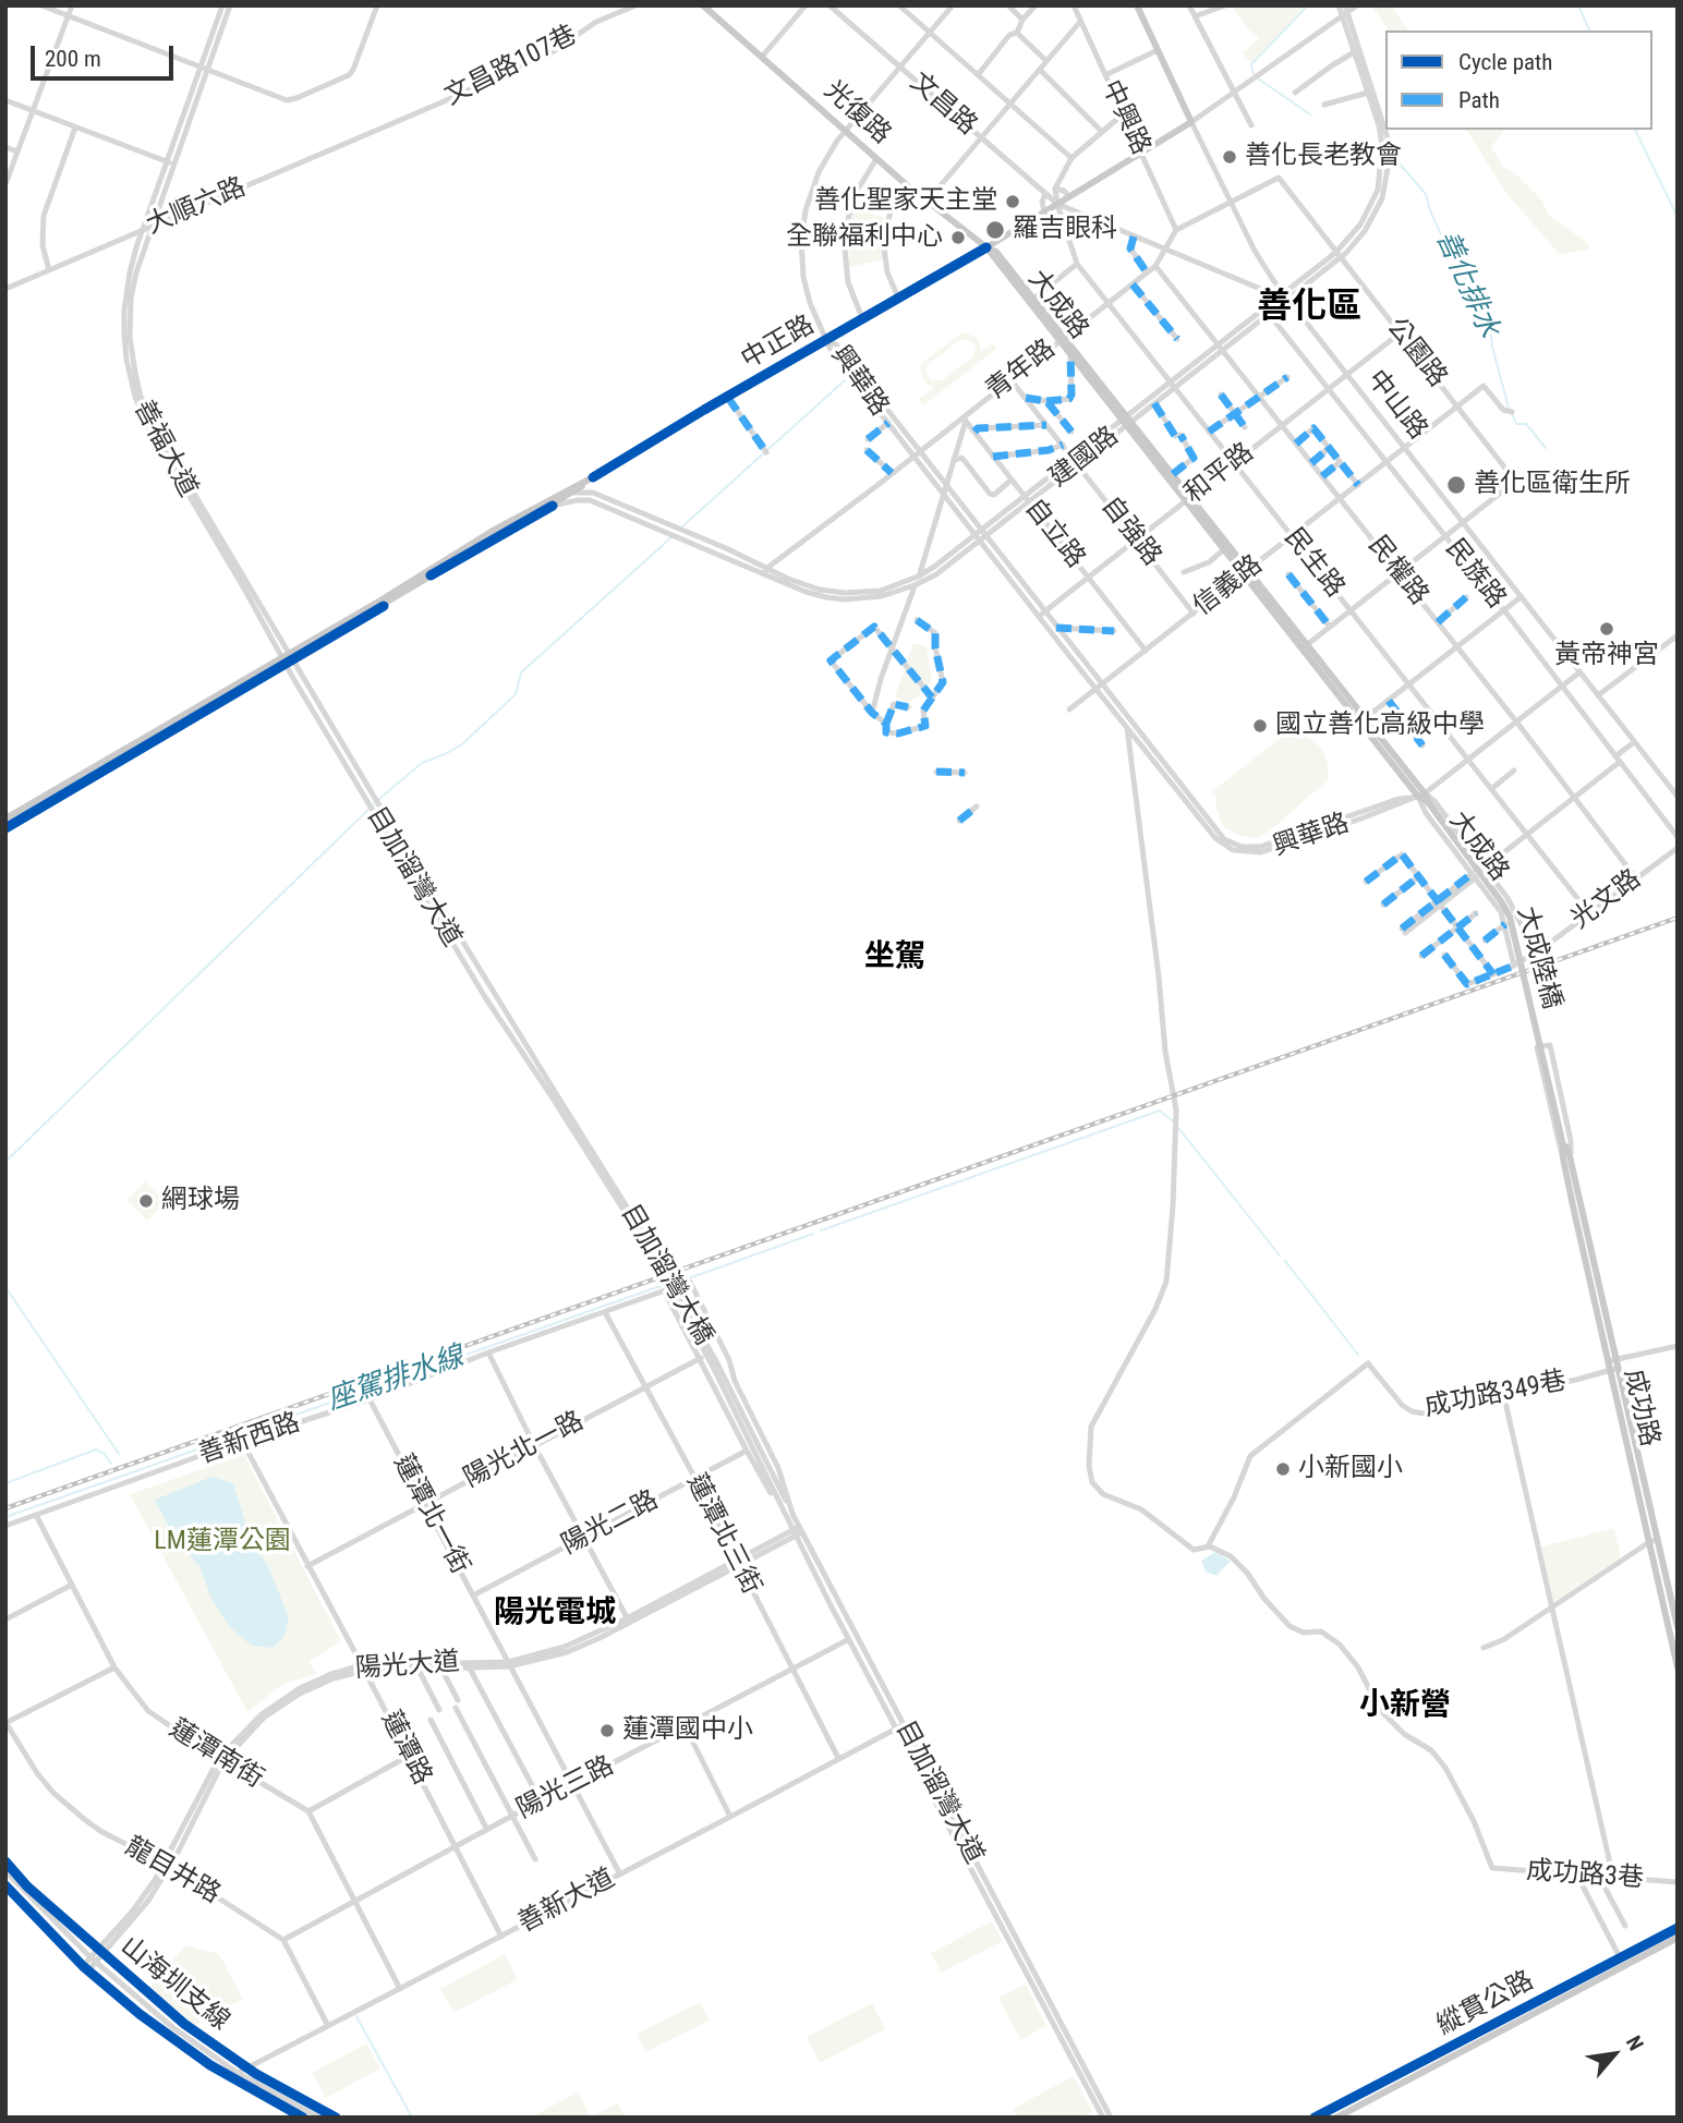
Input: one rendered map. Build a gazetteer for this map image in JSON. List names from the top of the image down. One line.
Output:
{"streets":{"main road":["光復路","大成路","中正路","中山路","大成陸橋","成功路","縱貫公路"],"street":["文昌路107巷","文昌路","中興路","大順六路","公園路","青年路","興華路","善福大道","建國路","和平路","自強路","自立路","民生路","民權路","民族路","信義路","目加溜灣大道","光文路","目加溜灣大橋","成功路349巷","善新西路","陽光北一路","蓮潭北一街","陽光二路","蓮潭北三街","陽光大道","蓮潭路","蓮潭南街","陽光三路","龍目井路","成功路3巷","善新大道"],"cycle path":["山海圳支線"]},"crossings":[["文昌路107巷","大順六路"],["文昌路","中正路"],["文昌路","青年路"],["文昌路","中山路"],["文昌路","建國路"],["文昌路","民生路"],["光復路","大成路"],["光復路","中正路"],["中興路","中正路"],["中興路","青年路"],["大順六路","善福大道"],["大成路","中正路"],["大成路","青年路"],["大成路","興華路"],["大成路","建國路"],["大成路","和平路"],["大成路","信義路"],["大成路","光文路"],["大成路","大成陸橋"],["中正路","興華路"],["中正路","中山路"],["中正路","善福大道"],["中正路","建國路"],["中正路","民生路"],["中正路","目加溜灣大道"],["公園路","中山路"],["公園路","建國路"],["公園路","和平路"],["公園路","信義路"],["青年路","興華路"],["青年路","建國路"],["青年路","自強路"],["青年路","自立路"],["青年路","民生路"],["青年路","民權路"],["興華路","建國路"],["興華路","和平路"],["興華路","信義路"],["中山路","建國路"],["中山路","和平路"],["中山路","信義路"],["善福大道","目加溜灣大道"],["建國路","自強路"],["建國路","自立路"],["建國路","民生路"],["建國路","民權路"],["建國路","民族路"],["和平路","自強路"],["和平路","自立路"],["和平路","民生路"],["和平路","民權路"],["和平路","民族路"],["自強路","信義路"],["自立路","信義路"],["民生路","信義路"],["民生路","光文路"],["民權路","信義路"],["民權路","光文路"],["民族路","信義路"],["目加溜灣大道","目加溜灣大橋"],["目加溜灣大道","陽光大道"],["目加溜灣大道","陽光三路"],["目加溜灣大道","善新大道"],["大成陸橋","成功路"],["成功路349巷","成功路"],["成功路349巷","成功路3巷"],["善新西路","蓮潭北一街"],["善新西路","蓮潭北三街"],["善新西路","蓮潭路"],["善新西路","蓮潭南街"],["陽光北一路","蓮潭北一街"],["陽光北一路","蓮潭北三街"],["陽光北一路","蓮潭路"],["蓮潭北一街","陽光二路"],["蓮潭北一街","陽光大道"],["蓮潭北一街","陽光三路"],["蓮潭北一街","善新大道"],["陽光二路","蓮潭北三街"],["蓮潭北三街","陽光大道"],["蓮潭北三街","陽光三路"],["蓮潭北三街","善新大道"],["陽光大道","蓮潭路"],["陽光大道","蓮潭南街"],["陽光大道","龍目井路"],["蓮潭路","陽光三路"],["蓮潭路","善新大道"],["陽光三路","龍目井路"],["龍目井路","善新大道"]],"districts":["善化區","坐駕","陽光電城","小新營"],"water":["善化排水","座駕排水線"],"parks":["LM蓮潭公園"],"places":["善化長老教會","善化聖家天主堂","羅吉眼科","全聯福利中心","善化區衛生所","黃帝神宮","國立善化高級中學","網球場","小新國小","蓮潭國中小"],"legend":["Cycle path","Path"],"scale_bar":"200 m","north":"top right"}
